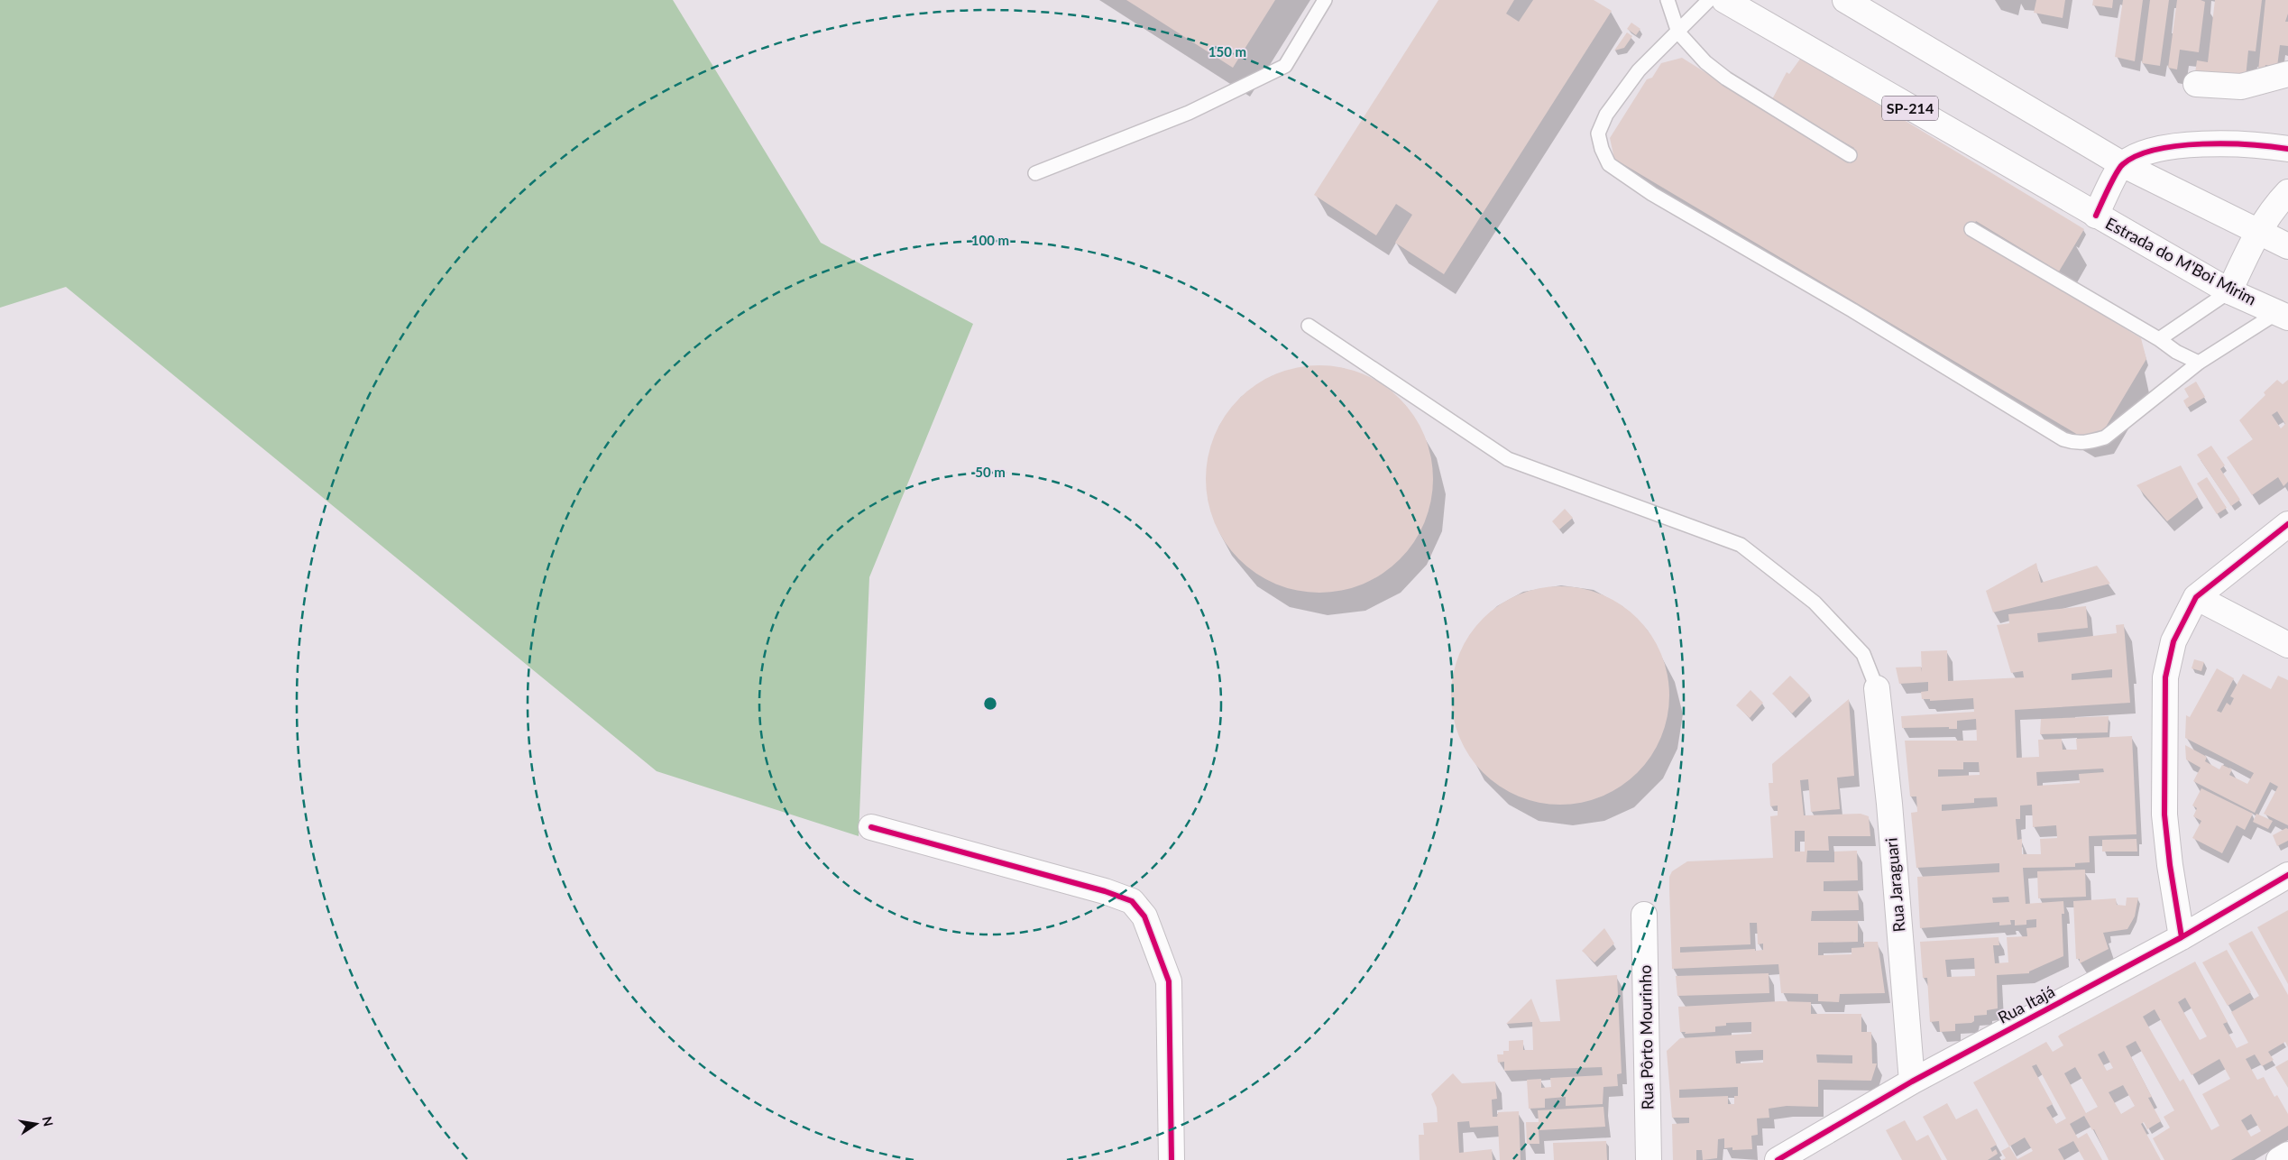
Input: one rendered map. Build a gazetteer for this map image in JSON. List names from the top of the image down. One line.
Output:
{"streets":{"street":["SP-214","Estrada do M'Boi Mirim","Rua Jaraguari","Rua Itajá","Rua Pôrto Mourinho"]},"crossings":[["Rua Jaraguari","Rua Itajá"]],"north":"right","rings":["150 m","100 m","50 m"]}
